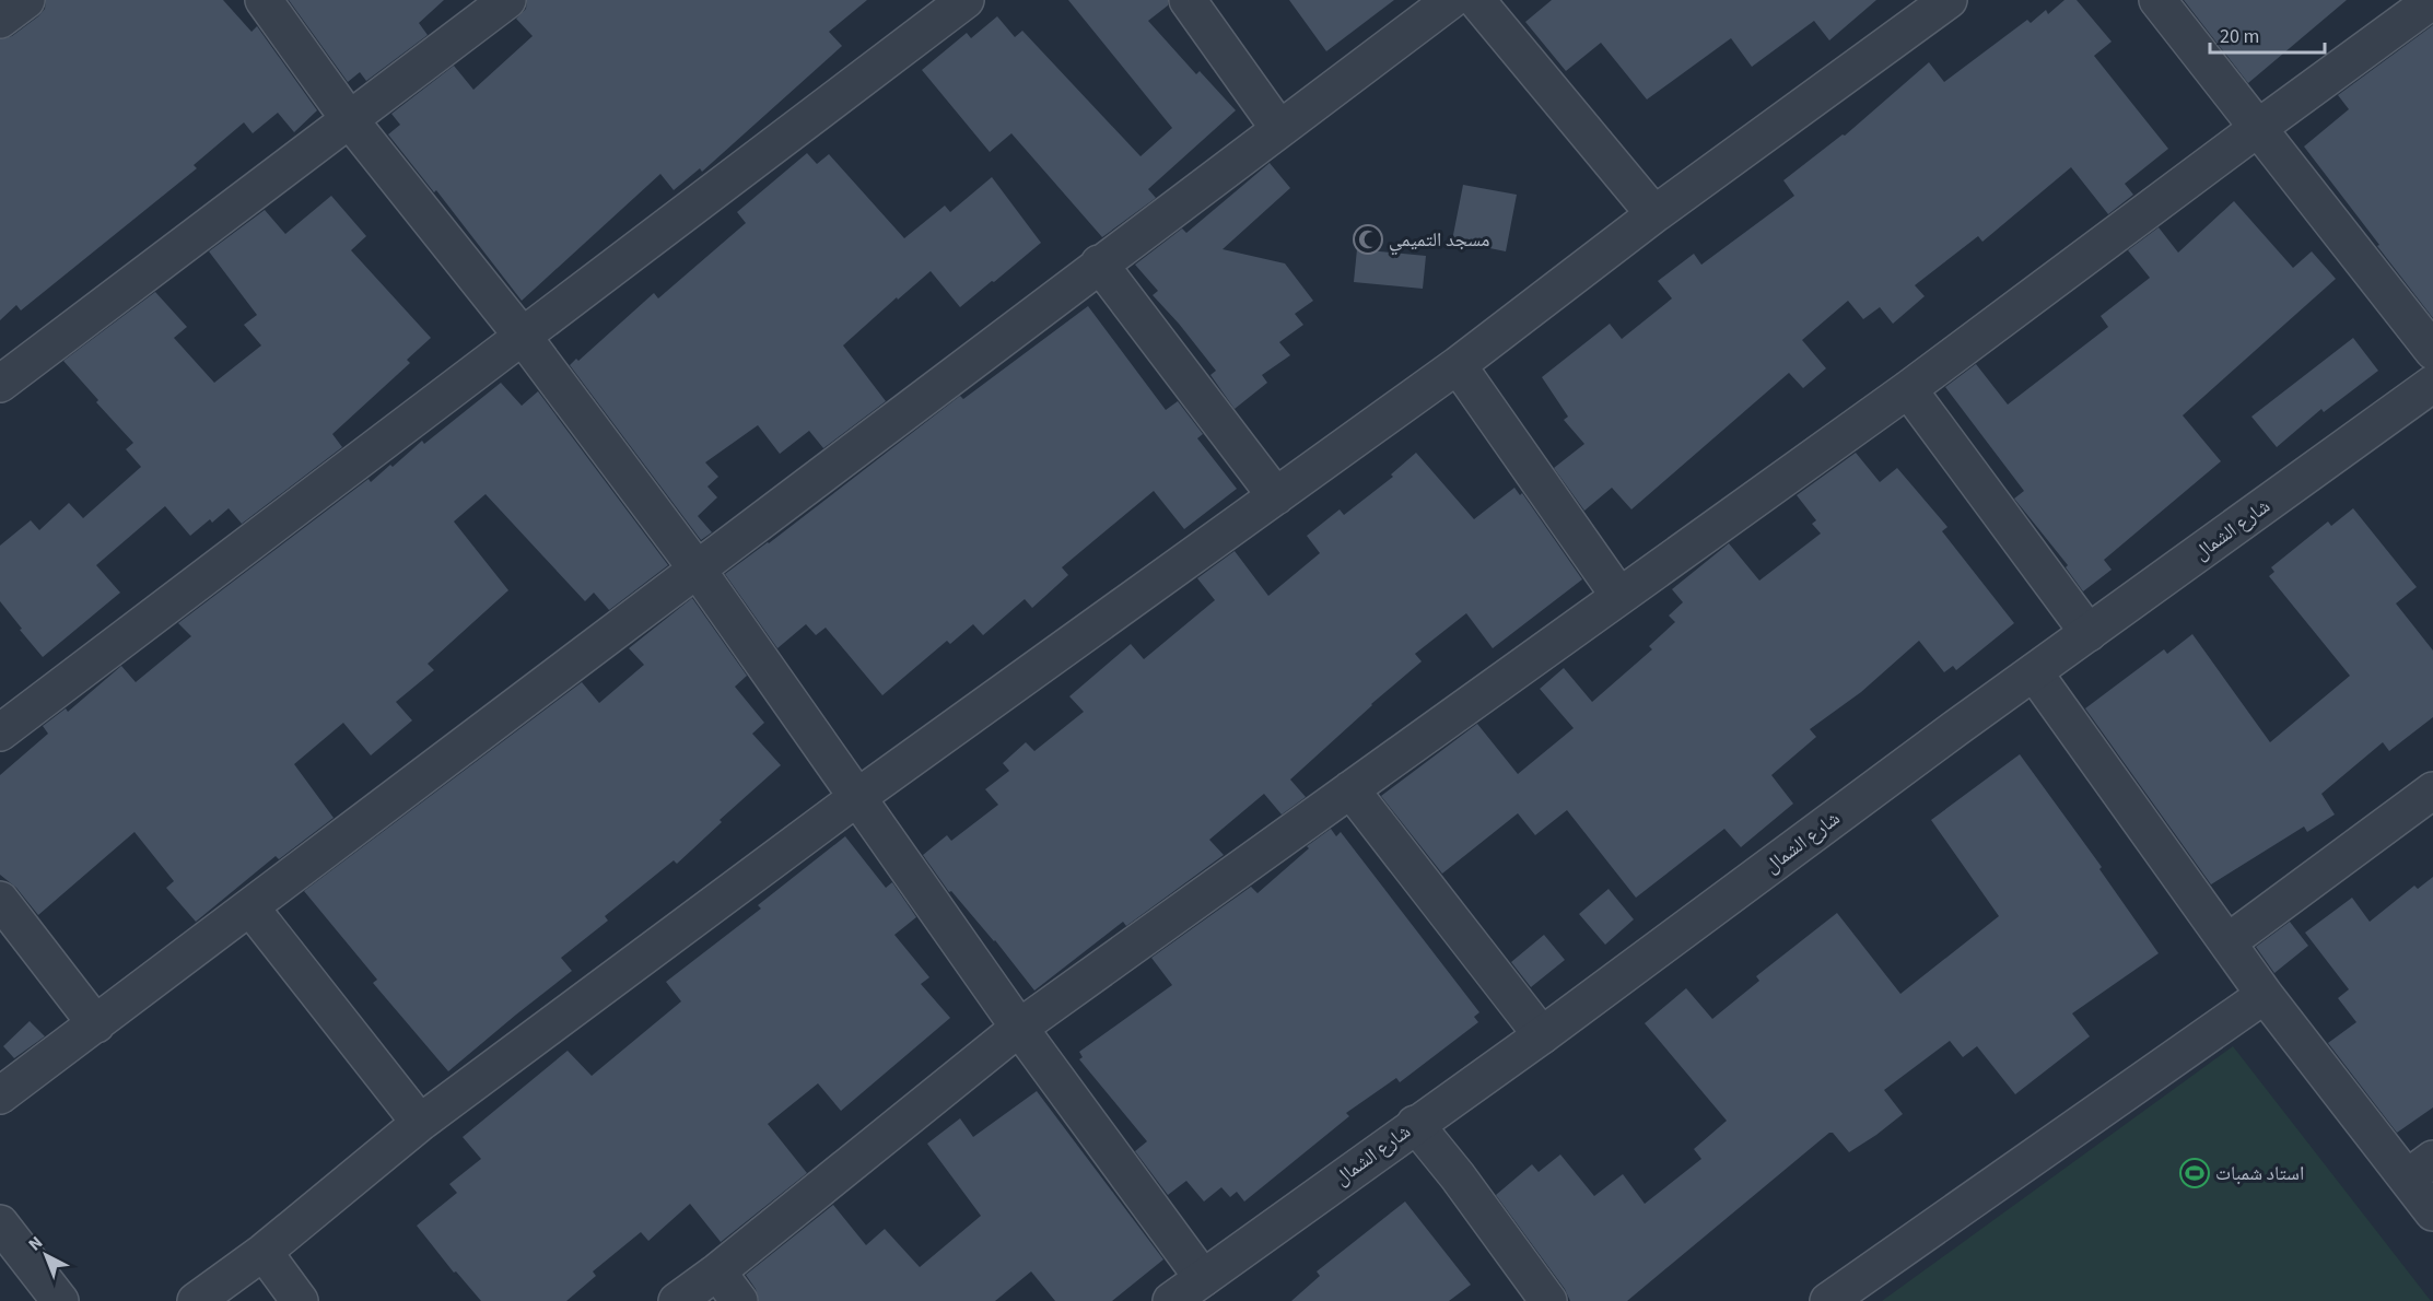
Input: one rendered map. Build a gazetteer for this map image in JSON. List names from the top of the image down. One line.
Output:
{"streets":{"street":["شارع الشمال"]},"places":{"mosque":["مسجد التميمي"],"sports":["استاد شمبات"]},"scale_bar":"20 m","north":"top left"}
